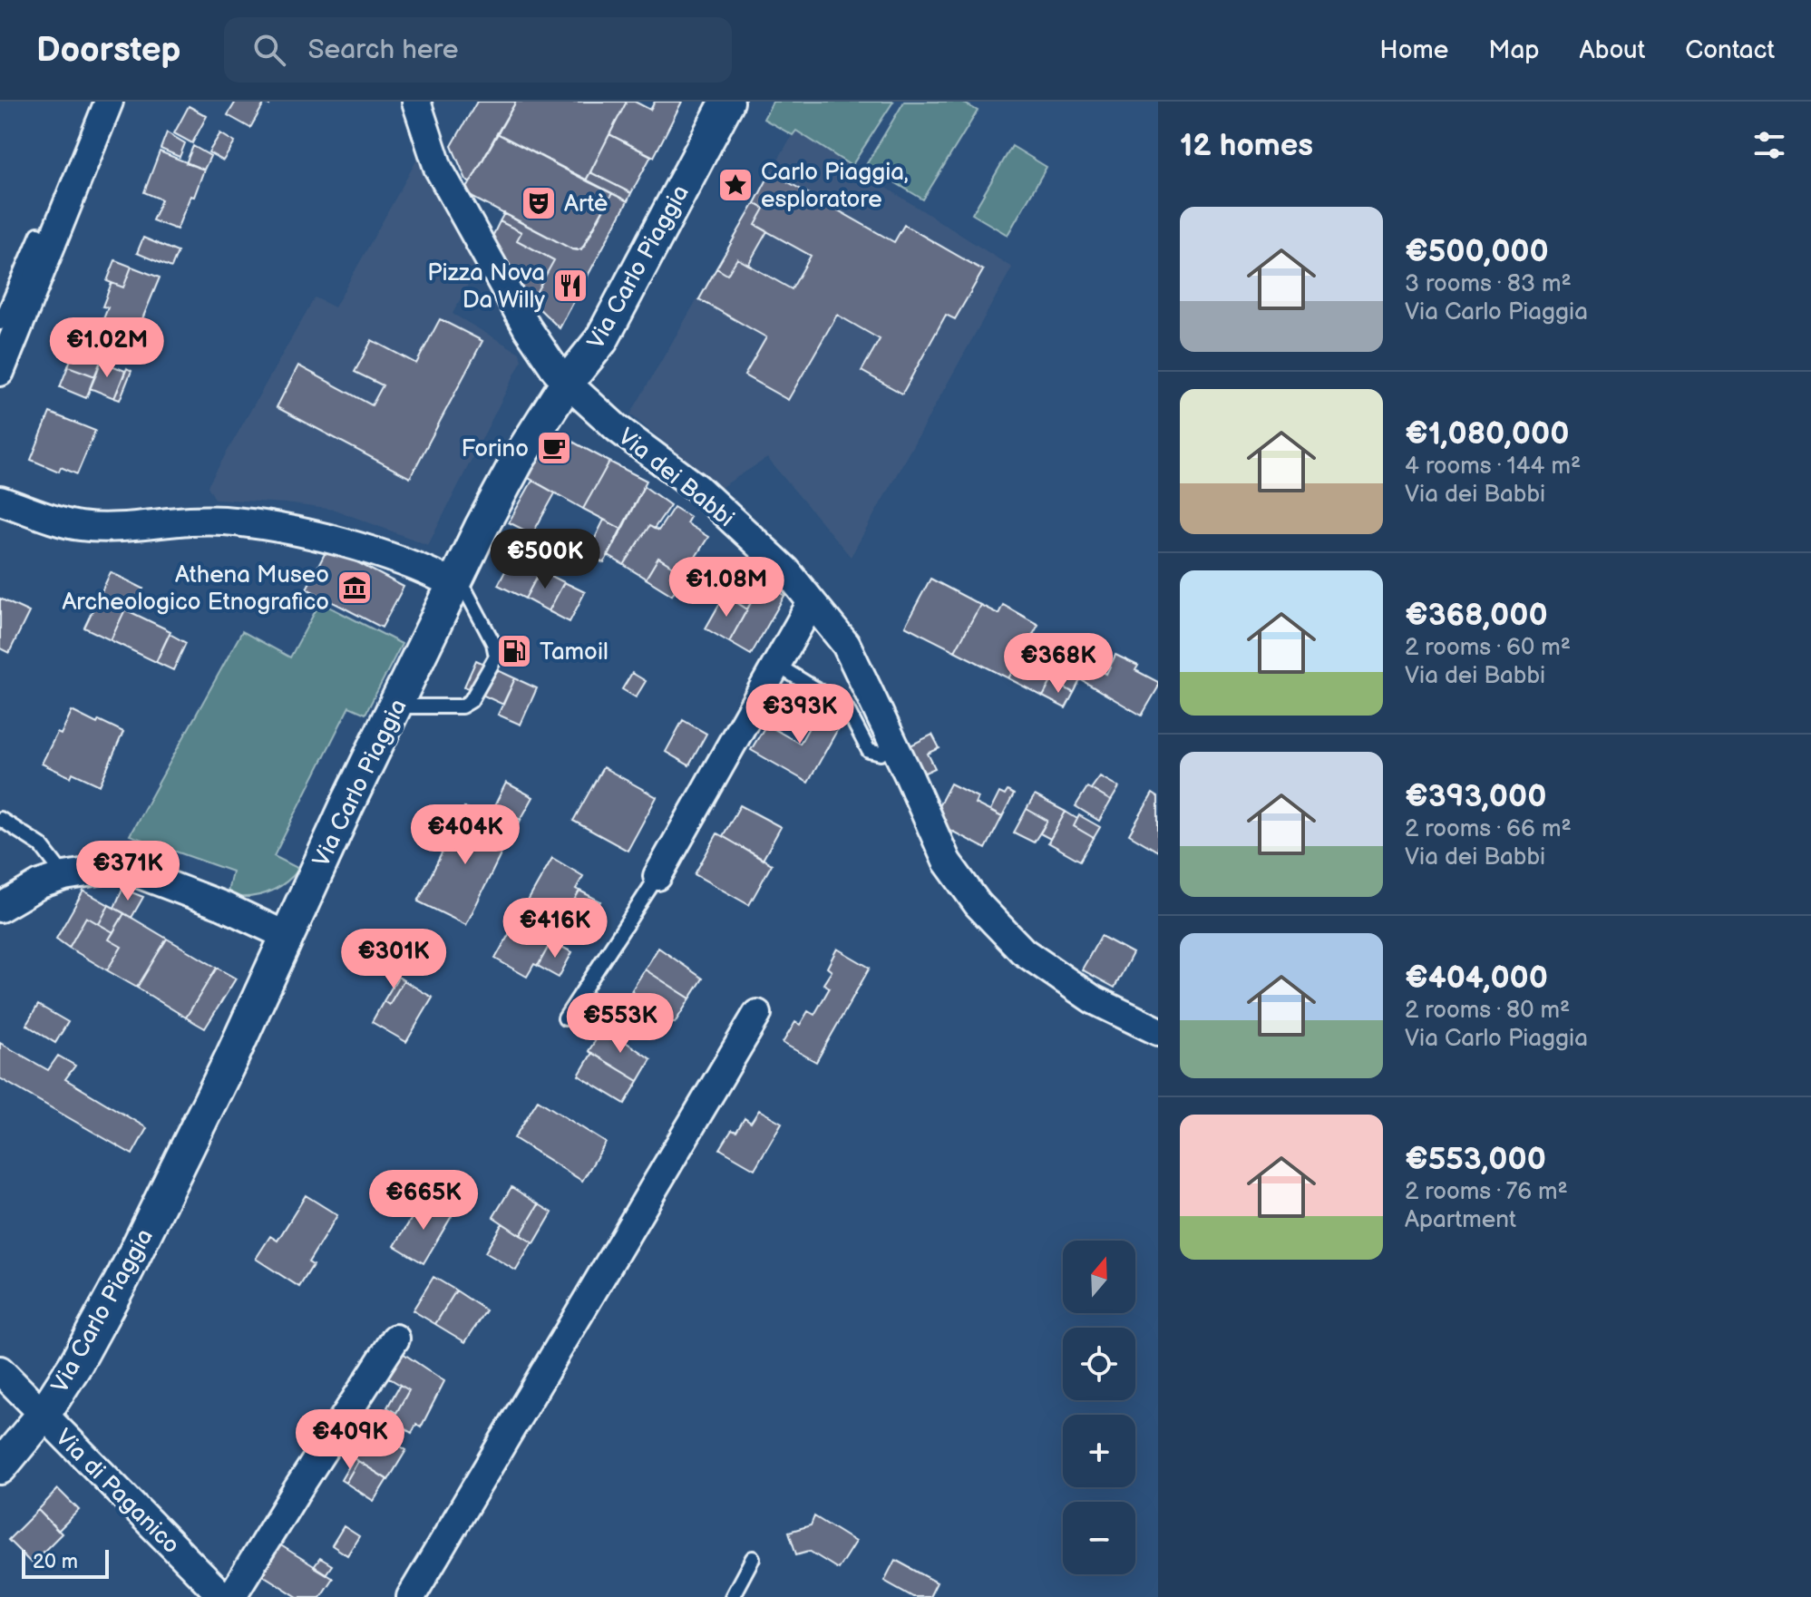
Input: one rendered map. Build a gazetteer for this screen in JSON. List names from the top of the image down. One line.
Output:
{"streets":{"street":["Via Carlo Piaggia","Via dei Babbi","Via di Paganico"]},"crossings":[["Via Carlo Piaggia","Via dei Babbi"],["Via Carlo Piaggia","Via di Paganico"]],"places":{"place":["Carlo Piaggia, esploratore"],"theatre":["Artè"],"restaurant":["Pizza Nova Da Willy"],"cafe":["Forino"],"museum":["Athena Museo Archeologico Etnografico"],"fuel station":["Tamoil"]},"scale_bar":"20 m","north":"top","page":{"header":"Doorstep","search":"Search here","nav":["Home","Map","About","Contact"],"heading":"12 homes","list":[{"name":"€500,000","note":"3 rooms · 83 m² · Via Carlo Piaggia"},{"name":"€1,080,000","note":"4 rooms · 144 m² · Via dei Babbi"},{"name":"€368,000","note":"2 rooms · 60 m² · Via dei Babbi"},{"name":"€393,000","note":"2 rooms · 66 m² · Via dei Babbi"},{"name":"€404,000","note":"2 rooms · 80 m² · Via Carlo Piaggia"},{"name":"€553,000","note":"2 rooms · 76 m² · Apartment"}],"price":["€1.02M","€500K","€1.08M","€368K","€393K","€404K","€371K","€416K","€301K","€553K","€665K","€409K"],"map_buttons":["+","−"],"scale":"20 m"}}
